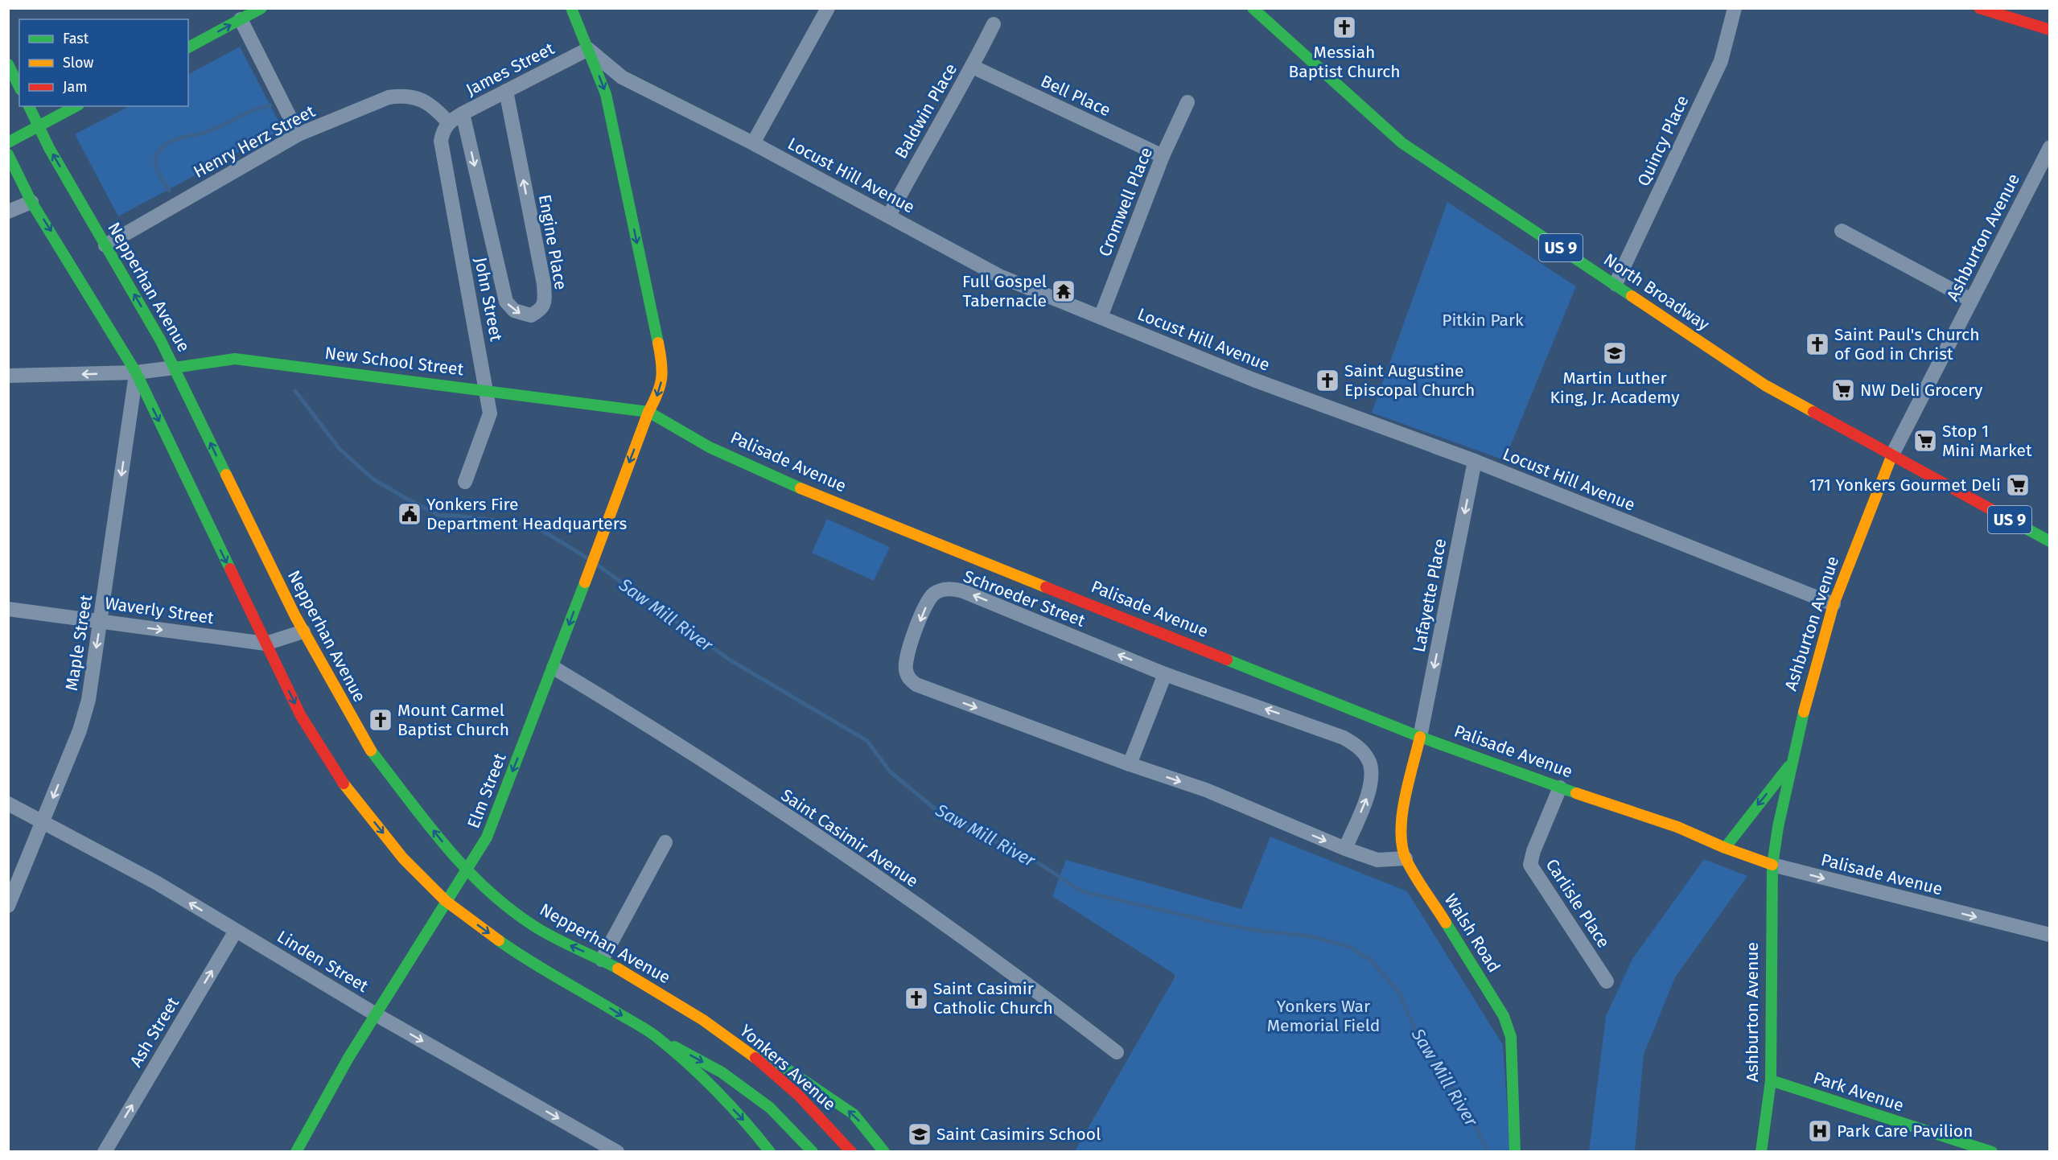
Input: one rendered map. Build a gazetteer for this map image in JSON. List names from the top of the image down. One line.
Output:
{"streets":{"main road":["Ashburton Avenue","US 9","Nepperhan Avenue","North Broadway","New School Street","Palisade Avenue","Elm Street","Walsh Road","Yonkers Avenue","Park Avenue"],"street":["James Street","Bell Place","Baldwin Place","Quincy Place","Henry Herz Street","Locust Hill Avenue","Cromwell Place","Engine Place","John Street","Lafayette Place","Schroeder Street","Waverly Street","Maple Street","Saint Casimir Avenue","Carlisle Place","Linden Street","Ash Street"]},"crossings":[["James Street","Henry Herz Street"],["James Street","Locust Hill Avenue"],["James Street","Engine Place"],["James Street","John Street"],["Bell Place","Baldwin Place"],["Bell Place","Cromwell Place"],["Baldwin Place","Locust Hill Avenue"],["Quincy Place","North Broadway"],["Henry Herz Street","Nepperhan Avenue"],["Henry Herz Street","John Street"],["Locust Hill Avenue","Cromwell Place"],["Locust Hill Avenue","Ashburton Avenue"],["Locust Hill Avenue","Lafayette Place"],["Ashburton Avenue","North Broadway"],["Ashburton Avenue","Palisade Avenue"],["Ashburton Avenue","Park Avenue"],["Nepperhan Avenue","New School Street"],["Nepperhan Avenue","Waverly Street"],["Nepperhan Avenue","Elm Street"],["Nepperhan Avenue","Yonkers Avenue"],["John Street","New School Street"],["New School Street","Palisade Avenue"],["New School Street","Maple Street"],["New School Street","Elm Street"],["Palisade Avenue","Lafayette Place"],["Palisade Avenue","Elm Street"],["Palisade Avenue","Carlisle Place"],["Palisade Avenue","Walsh Road"],["Lafayette Place","Walsh Road"],["Schroeder Street","Walsh Road"],["Waverly Street","Maple Street"],["Maple Street","Linden Street"],["Elm Street","Saint Casimir Avenue"],["Elm Street","Linden Street"],["Linden Street","Ash Street"]],"one_way":["Lafayette Place","Waverly Street","Maple Street","Elm Street","Ash Street"],"water":["Saw Mill River"],"parks":["Pitkin Park","Yonkers War Memorial Field"],"places":{"church":["Messiah Baptist Church","Saint Paul's Church of God in Christ","Saint Augustine Episcopal Church","Mount Carmel Baptist Church","Saint Casimir Catholic Church"],"temple":["Full Gospel Tabernacle"],"school or university":["Martin Luther King, Jr. Academy","Saint Casimirs School"],"supermarket":["NW Deli Grocery","Stop 1 Mini Market","171 Yonkers Gourmet Deli"],"public building":["Yonkers Fire Department Headquarters"],"hospital":["Park Care Pavilion"]},"legend":["Fast","Slow","Jam"]}
